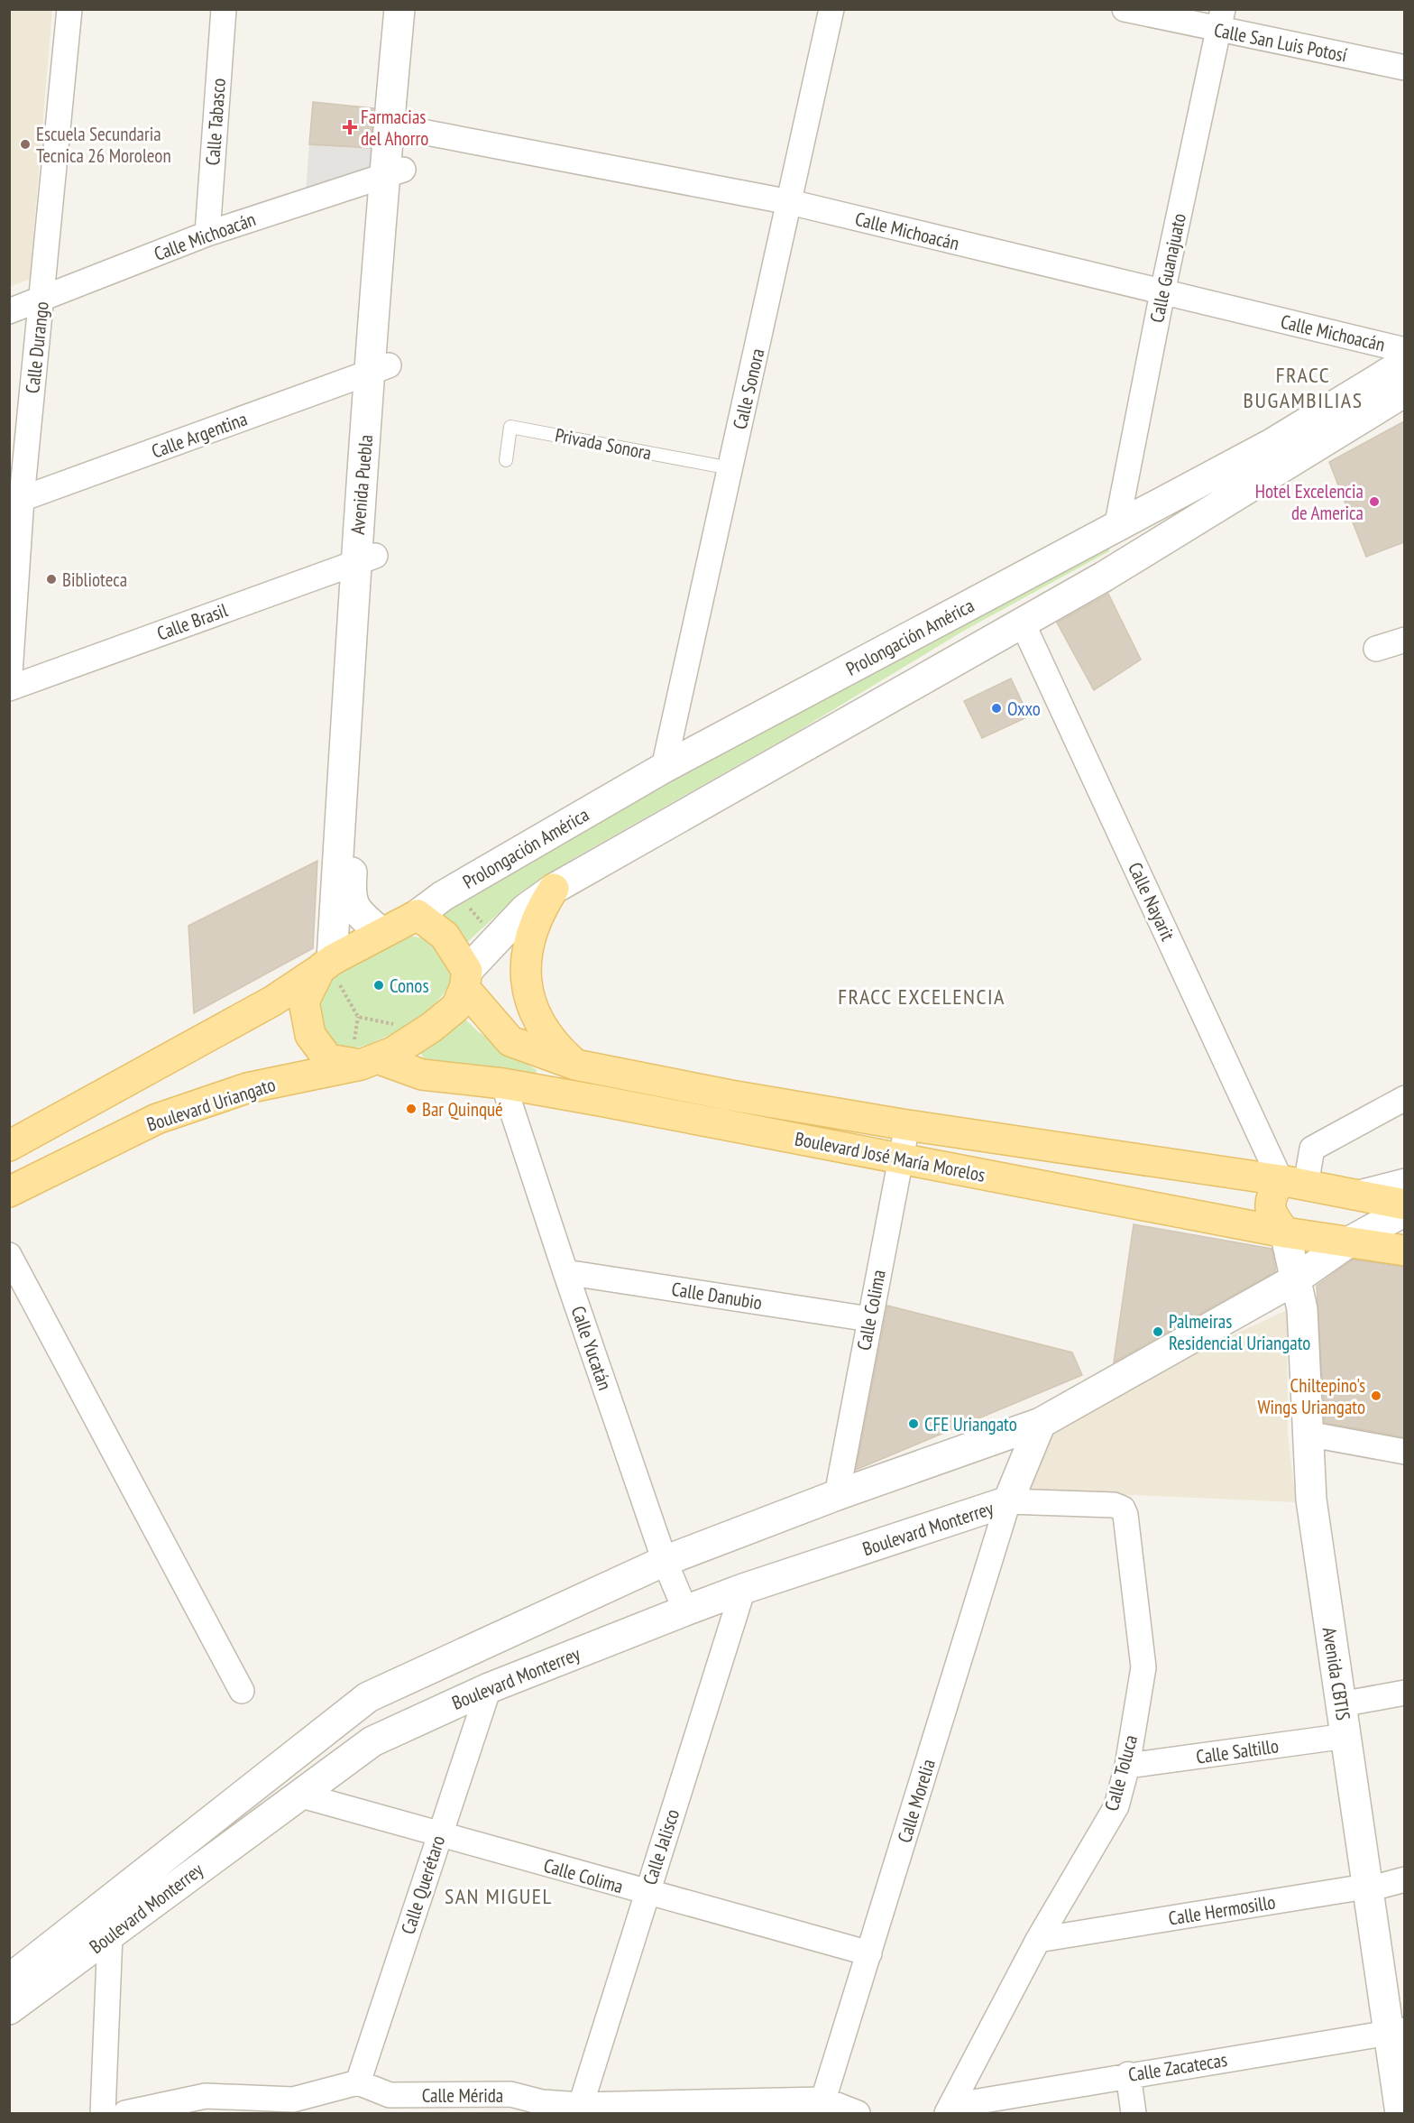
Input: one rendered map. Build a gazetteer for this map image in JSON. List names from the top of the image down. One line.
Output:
{"streets":{"main road":["Boulevard Uriangato","Boulevard José María Morelos"],"street":["Calle San Luis Potosí","Calle Tabasco","Calle Michoacán","Calle Guanajuato","Calle Durango","Calle Sonora","Calle Argentina","Avenida Puebla","Calle Brasil","Prolongación América","Calle Nayarit","Calle Danubio","Calle Colima","Calle Yucatán","Boulevard Monterrey","Avenida CBTIS","Calle Saltillo","Calle Toluca","Calle Morelia","Calle Jalisco","Calle Querétaro","Calle Hermosillo","Calle Zacatecas","Calle Mérida"],"lane":["Privada Sonora"]},"crossings":[["Calle San Luis Potosí","Calle Guanajuato"],["Calle Tabasco","Calle Michoacán"],["Calle Michoacán","Calle Guanajuato"],["Calle Michoacán","Calle Durango"],["Calle Michoacán","Calle Sonora"],["Calle Michoacán","Avenida Puebla"],["Calle Guanajuato","Prolongación América"],["Calle Durango","Calle Argentina"],["Calle Durango","Calle Brasil"],["Calle Sonora","Privada Sonora"],["Calle Sonora","Prolongación América"],["Calle Argentina","Avenida Puebla"],["Avenida Puebla","Calle Brasil"],["Avenida Puebla","Prolongación América"],["Avenida Puebla","Boulevard Uriangato"],["Avenida Puebla","Boulevard José María Morelos"],["Prolongación América","Boulevard Uriangato"],["Prolongación América","Boulevard José María Morelos"],["Calle Nayarit","Boulevard José María Morelos"],["Boulevard Uriangato","Boulevard José María Morelos"],["Boulevard José María Morelos","Calle Colima"],["Boulevard José María Morelos","Calle Yucatán"],["Boulevard José María Morelos","Boulevard Monterrey"],["Boulevard José María Morelos","Avenida CBTIS"],["Calle Danubio","Calle Colima"],["Calle Danubio","Calle Yucatán"],["Calle Colima","Boulevard Monterrey"],["Calle Colima","Calle Morelia"],["Calle Colima","Calle Jalisco"],["Calle Colima","Calle Querétaro"],["Calle Yucatán","Boulevard Monterrey"],["Boulevard Monterrey","Avenida CBTIS"],["Boulevard Monterrey","Calle Toluca"],["Boulevard Monterrey","Calle Morelia"],["Boulevard Monterrey","Calle Jalisco"],["Boulevard Monterrey","Calle Querétaro"],["Avenida CBTIS","Calle Saltillo"],["Avenida CBTIS","Calle Hermosillo"],["Avenida CBTIS","Calle Zacatecas"],["Calle Saltillo","Calle Toluca"],["Calle Toluca","Calle Morelia"],["Calle Toluca","Calle Hermosillo"],["Calle Toluca","Calle Zacatecas"],["Calle Morelia","Calle Mérida"],["Calle Jalisco","Calle Mérida"],["Calle Querétaro","Calle Mérida"]],"districts":["FRACC BUGAMBILIAS","FRACC EXCELENCIA","SAN MIGUEL"],"places":{"health":["Farmacias del Ahorro"],"other":["Escuela Secundaria Tecnica 26 Moroleon","Hotel Excelencia de America","Biblioteca","Oxxo","Conos","Bar Quinqué","Palmeiras Residencial Uriangato","Chiltepino's Wings Uriangato","CFE Uriangato"]}}
